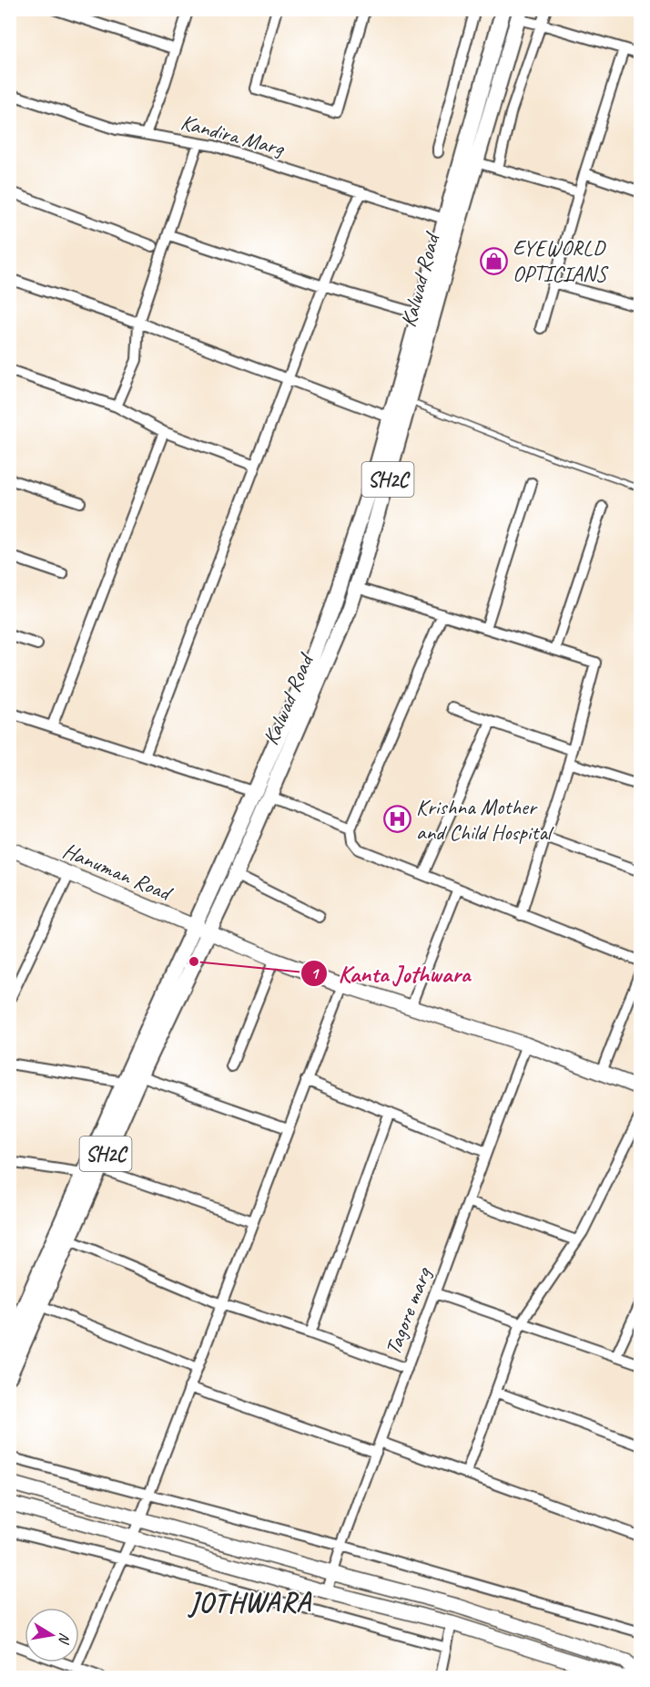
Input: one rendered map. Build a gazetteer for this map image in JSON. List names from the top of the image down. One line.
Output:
{"streets":{"main road":["Kalwad Road","SH2C"],"street":["Kandira Marg","Hanuman Road","Tagore marg"]},"crossings":[["Kandira Marg","Kalwad Road"],["Kalwad Road","Hanuman Road"],["Hanuman Road","Tagore marg"]],"districts":["JOTHWARA"],"places":{"shop":["EYEWORLD OPTICIANS"],"hospital":["Krishna Mother and Child Hospital"],"other":["Kanta Jothwara"]},"north":"right"}
